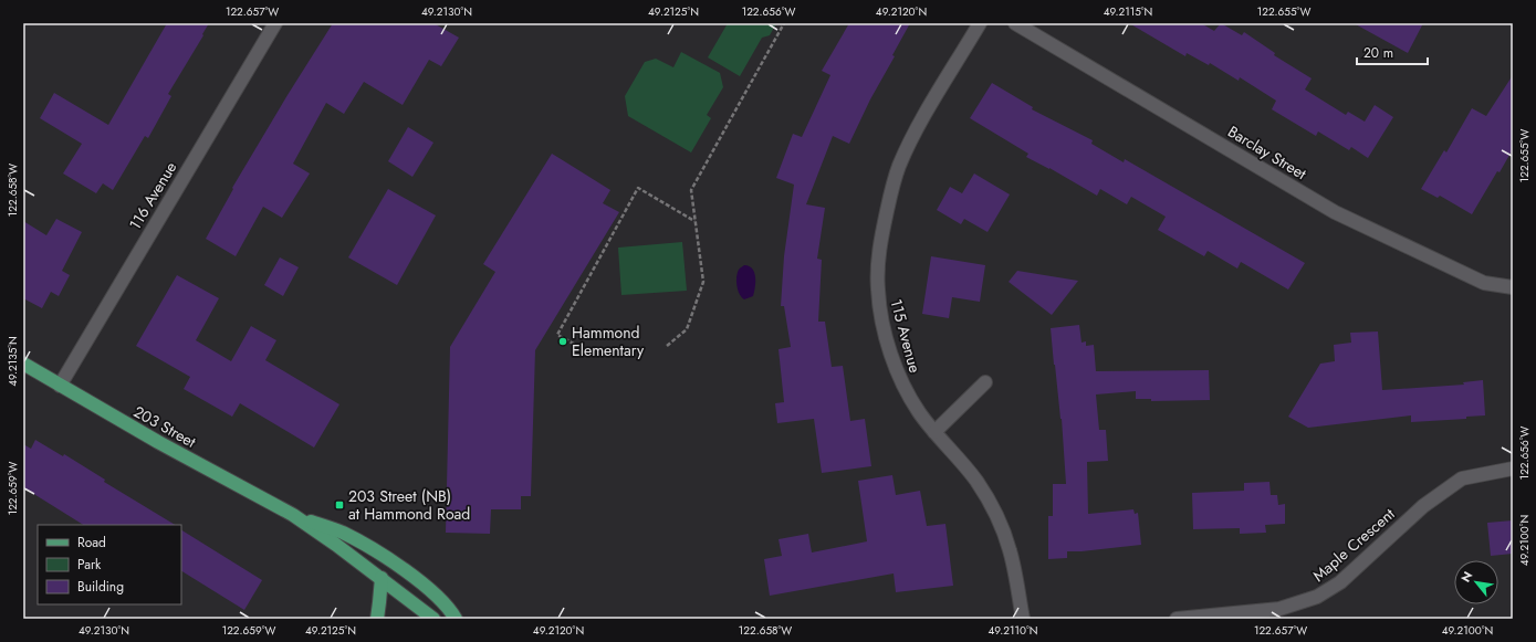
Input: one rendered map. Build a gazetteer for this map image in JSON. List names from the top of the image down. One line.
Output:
{"streets":{"main road":["203 Street"],"street":["Barclay Street","116 Avenue","115 Avenue","Maple Crescent"]},"crossings":[["116 Avenue","203 Street"]],"places":{"other":["Hammond Elementary"],"transit":["203 Street (NB) at Hammond Road"]},"legend":["Road","Park","Building"],"scale_bar":"20 m","north":"top left","coordinates":["122.657°W","49.2130°N","49.2125°N","122.656°W","49.2120°N","49.2115°N","122.655°W","122.658°W","49.2135°N","122.659°W","49.2100°N","49.2110°N"]}
